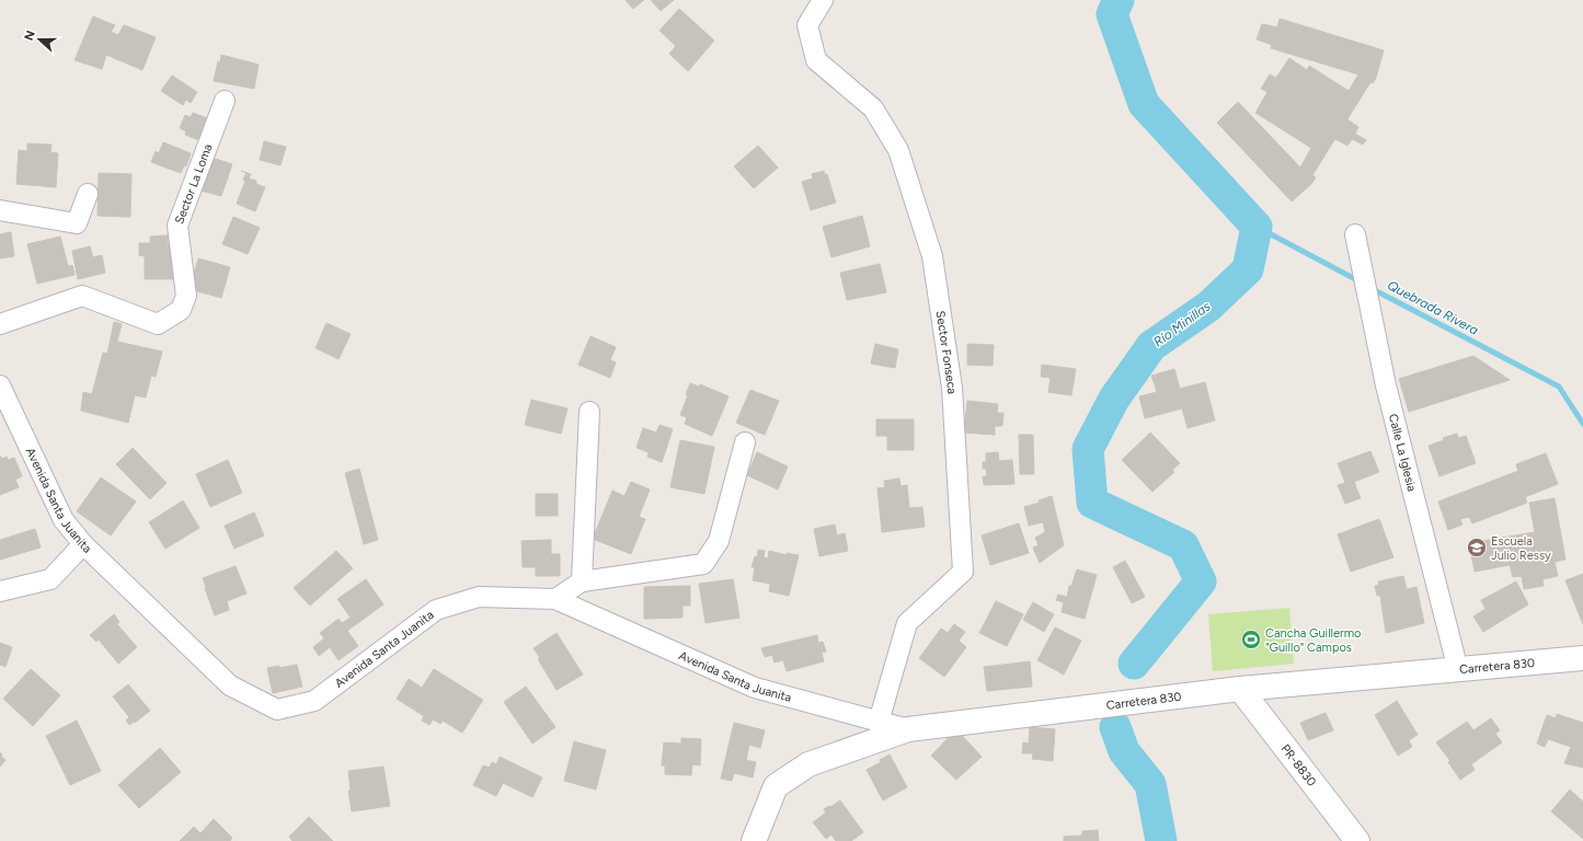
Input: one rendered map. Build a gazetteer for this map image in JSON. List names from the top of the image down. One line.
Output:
{"streets":{"street":["Sector La Loma","Sector Fonseca","Calle La Iglesia","Avenida Santa Juanita","Carretera 830","PR-8830"]},"crossings":[["Sector Fonseca","Avenida Santa Juanita"],["Calle La Iglesia","Carretera 830"],["Avenida Santa Juanita","Carretera 830"],["Carretera 830","PR-8830"]],"water":["Quebrada Rivera","Río Minillas"],"places":{"school or university":["Escuela Julio Ressy"],"sports":["Cancha Guillermo \"Guillo\" Campos"]},"north":"left"}
